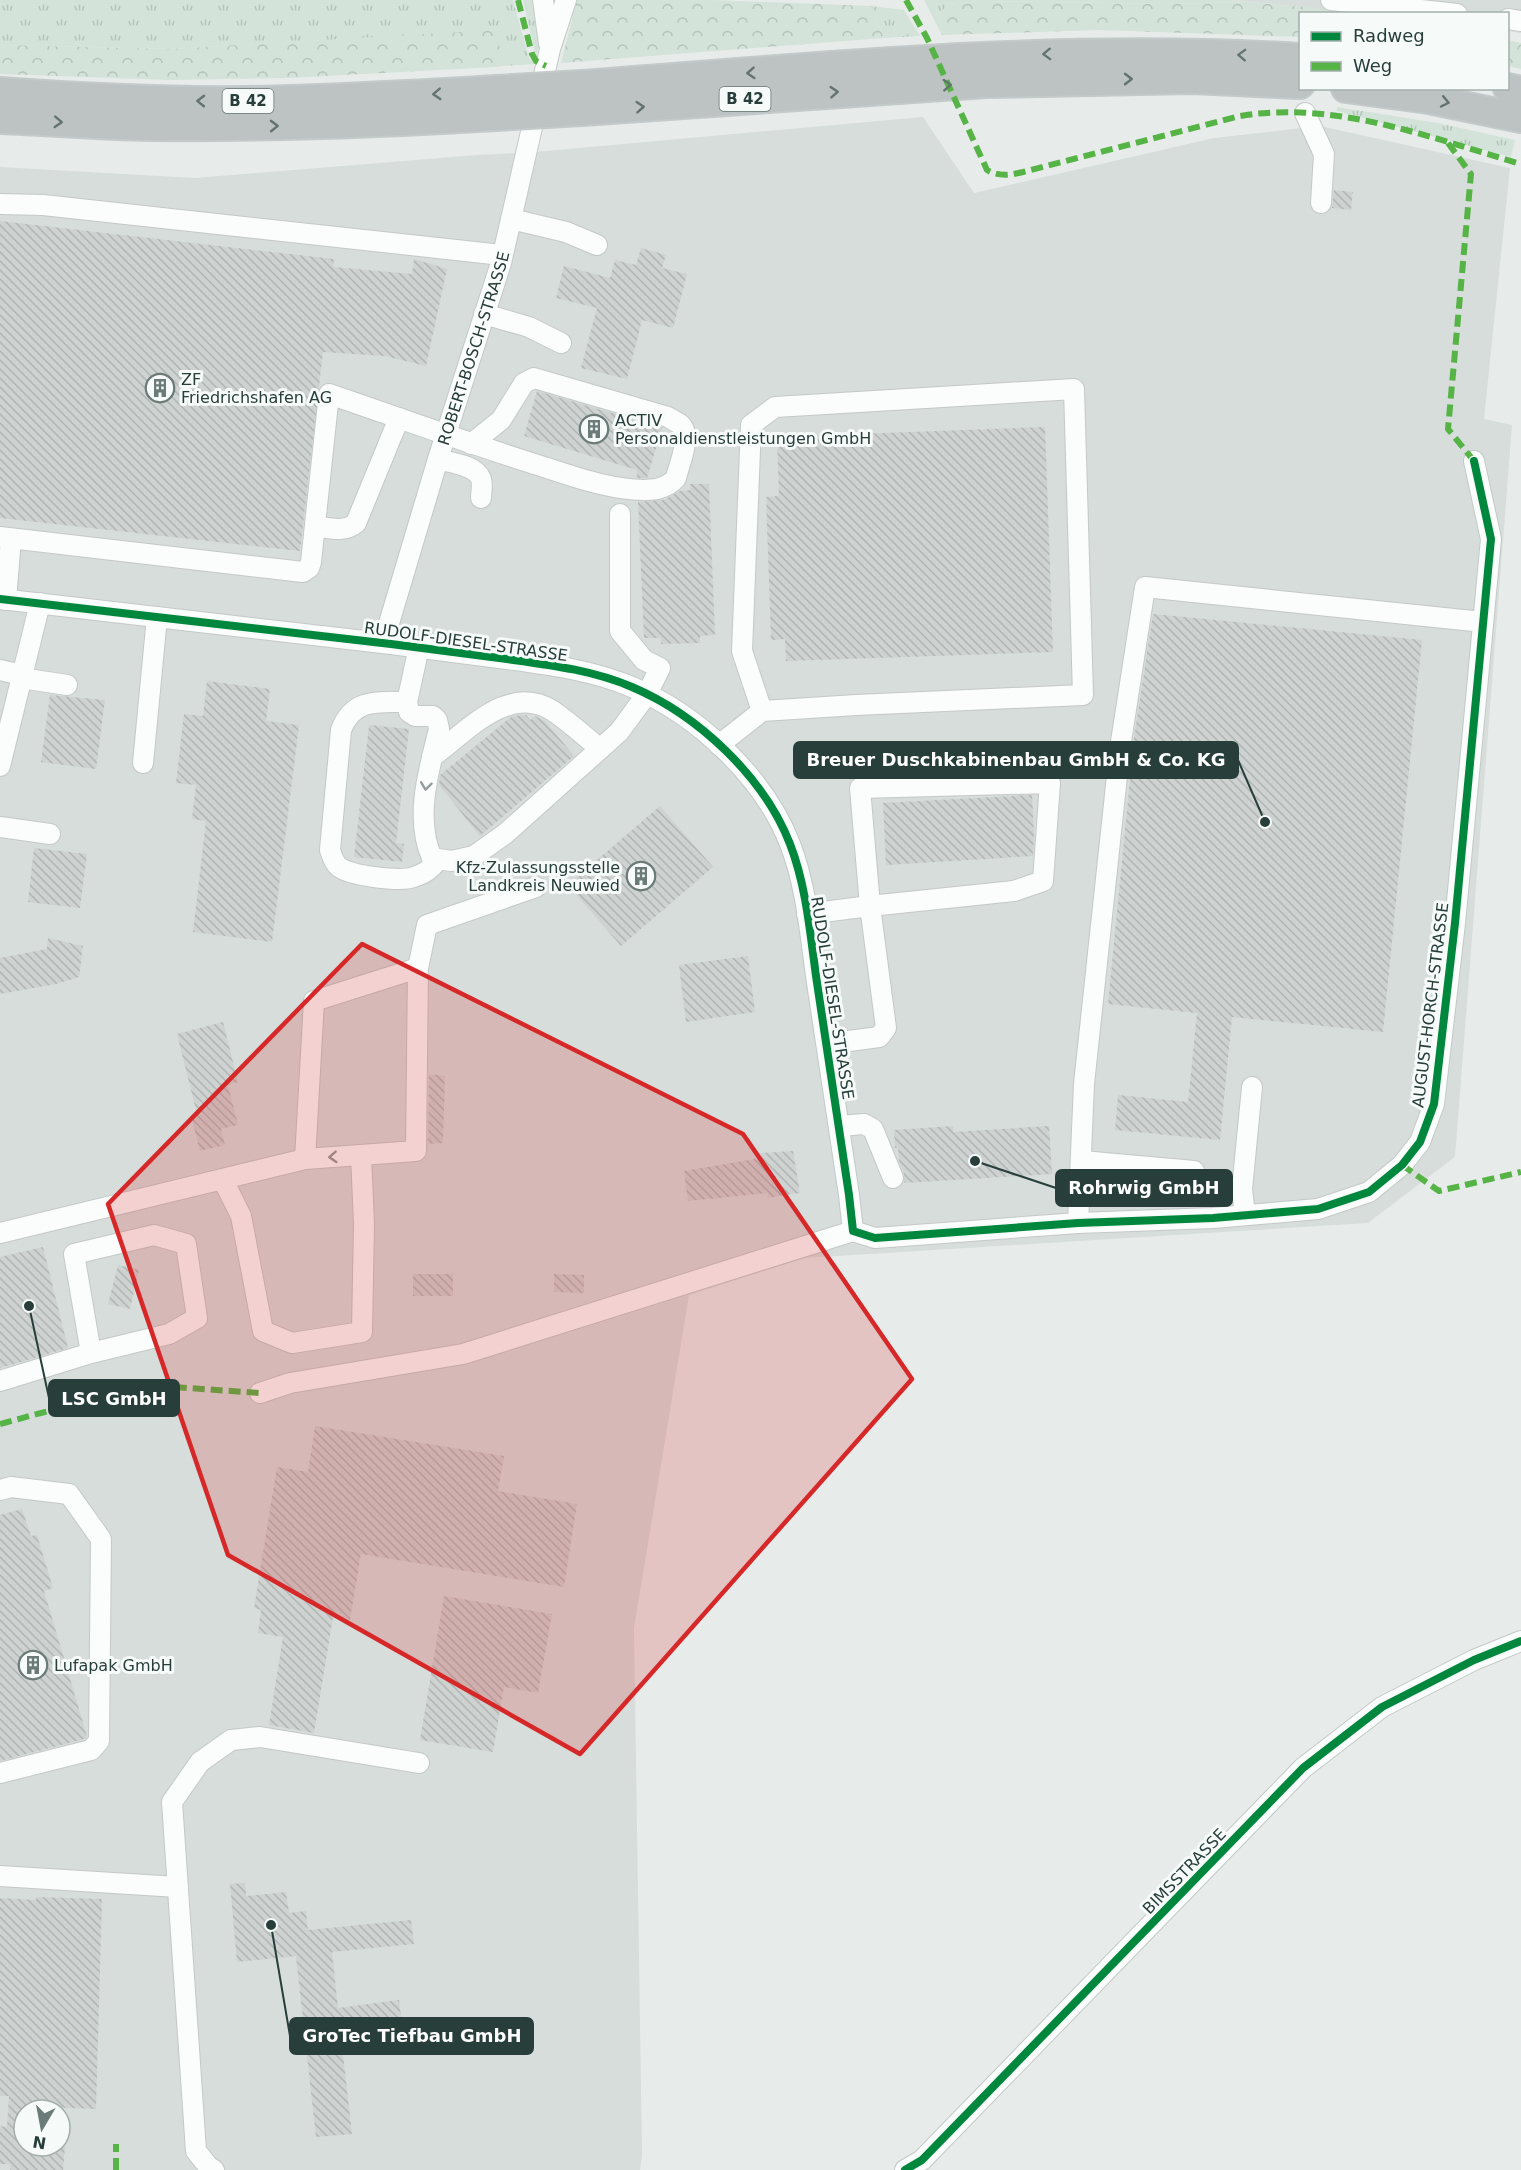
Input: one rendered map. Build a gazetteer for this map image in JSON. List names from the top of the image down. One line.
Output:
{"streets":{"highway":["B 42"],"street":["ROBERT-BOSCH-STRASSE","RUDOLF-DIESEL-STRASSE","AUGUST-HORCH-STRASSE","BIMSSTRASSE"]},"crossings":[["ROBERT-BOSCH-STRASSE","RUDOLF-DIESEL-STRASSE"],["RUDOLF-DIESEL-STRASSE","AUGUST-HORCH-STRASSE"]],"places":{"building":["ZF Friedrichshafen AG","ACTIV Personaldienstleistungen GmbH","Kfz-Zulassungsstelle Landkreis Neuwied","Lufapak GmbH"],"other":["Breuer Duschkabinenbau GmbH & Co. KG","Rohrwig GmbH","LSC GmbH","GroTec Tiefbau GmbH"]},"legend":["Radweg","Weg"],"north":"bottom"}
